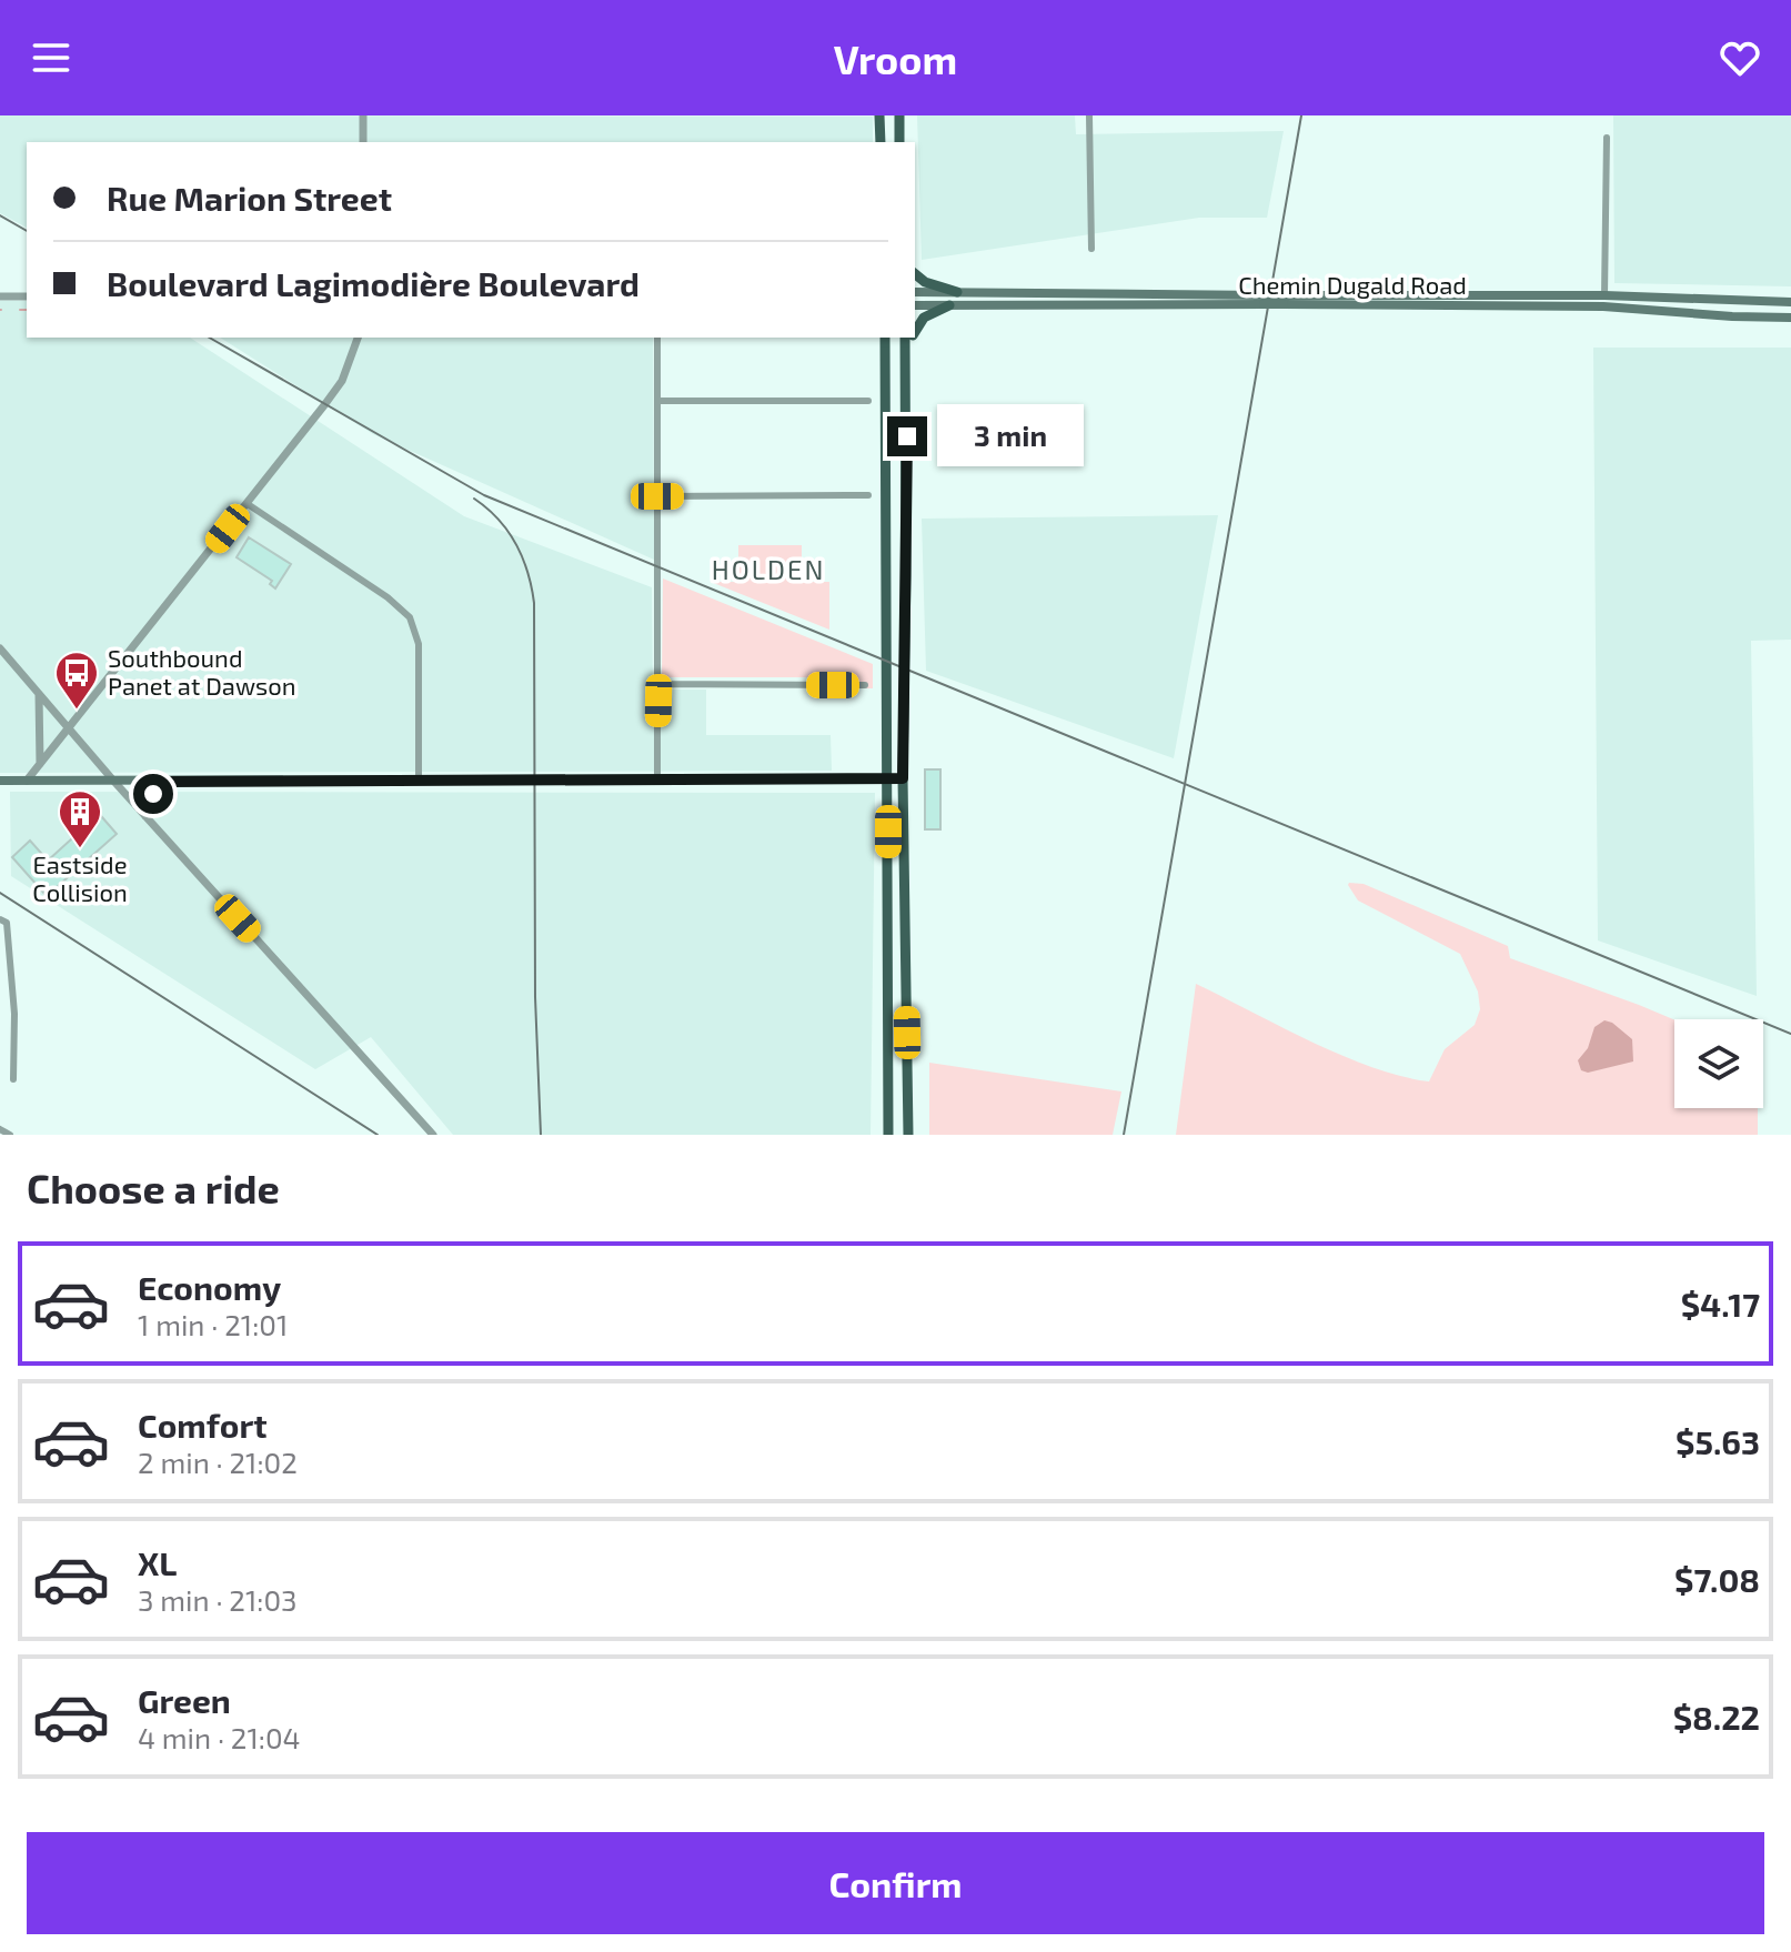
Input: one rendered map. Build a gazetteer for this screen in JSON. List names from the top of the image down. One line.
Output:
{"streets":{"main road":["Chemin Dugald Road"]},"districts":["HOLDEN"],"places":{"bus stop":["Southbound Panet at Dawson"],"building":["Eastside Collision"]},"page":{"header":"Vroom","banner":["Rue Marion Street","Boulevard Lagimodière Boulevard"],"bubble":"3 min","heading":"Choose a ride","list":[{"name":"Economy","note":"1 min · 21:01","value":"$4.17"},{"name":"Comfort","note":"2 min · 21:02","value":"$5.63"},{"name":"XL","note":"3 min · 21:03","value":"$7.08"},{"name":"Green","note":"4 min · 21:04","value":"$8.22"}],"buttons":"Confirm"}}
